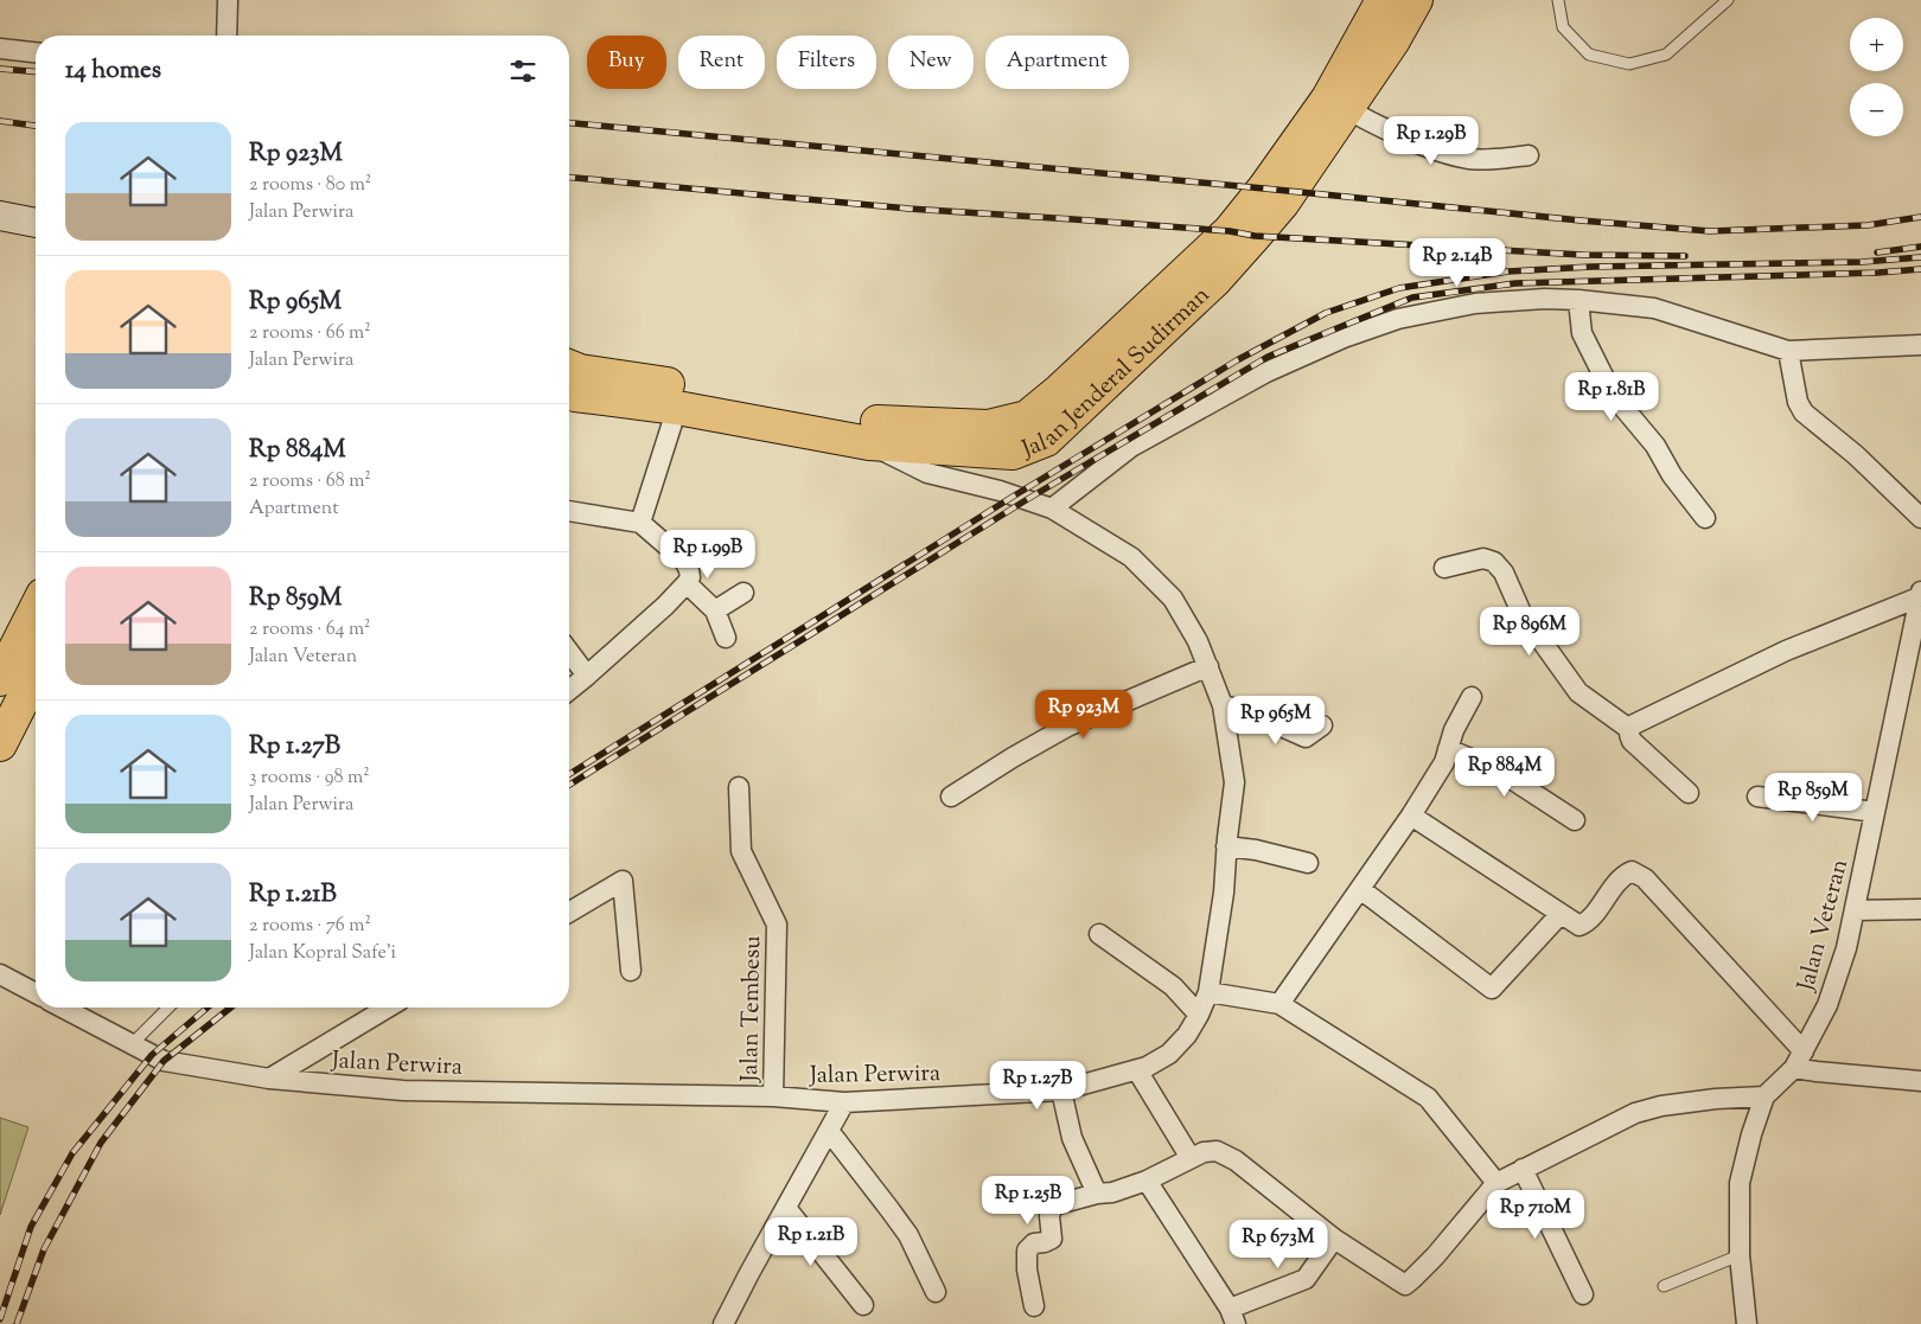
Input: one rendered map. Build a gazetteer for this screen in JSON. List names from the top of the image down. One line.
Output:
{"streets":{"highway":["Jalan Jenderal Sudirman"],"street":["Jalan Veteran","Jalan Tembesu","Jalan Perwira"]},"crossings":[["Jalan Jenderal Sudirman","Jalan Perwira"],["Jalan Tembesu","Jalan Perwira"]],"page":{"map_buttons":["+","−"],"chip":["Buy","Rent","Filters","New","Apartment"],"heading":"14 homes","list":[{"name":"Rp 923M","note":"2 rooms · 80 m² · Jalan Perwira"},{"name":"Rp 965M","note":"2 rooms · 66 m² · Jalan Perwira"},{"name":"Rp 884M","note":"2 rooms · 68 m² · Apartment"},{"name":"Rp 859M","note":"2 rooms · 64 m² · Jalan Veteran"},{"name":"Rp 1.27B","note":"3 rooms · 98 m² · Jalan Perwira"},{"name":"Rp 1.21B","note":"2 rooms · 76 m² · Jalan Kopral Safe'i"}],"price":["Rp 1.29B","Rp 2.14B","Rp 1.81B","Rp 1.99B","Rp 896M","Rp 923M","Rp 965M","Rp 884M","Rp 859M","Rp 1.27B","Rp 1.25B","Rp 710M","Rp 1.21B","Rp 673M"]}}
